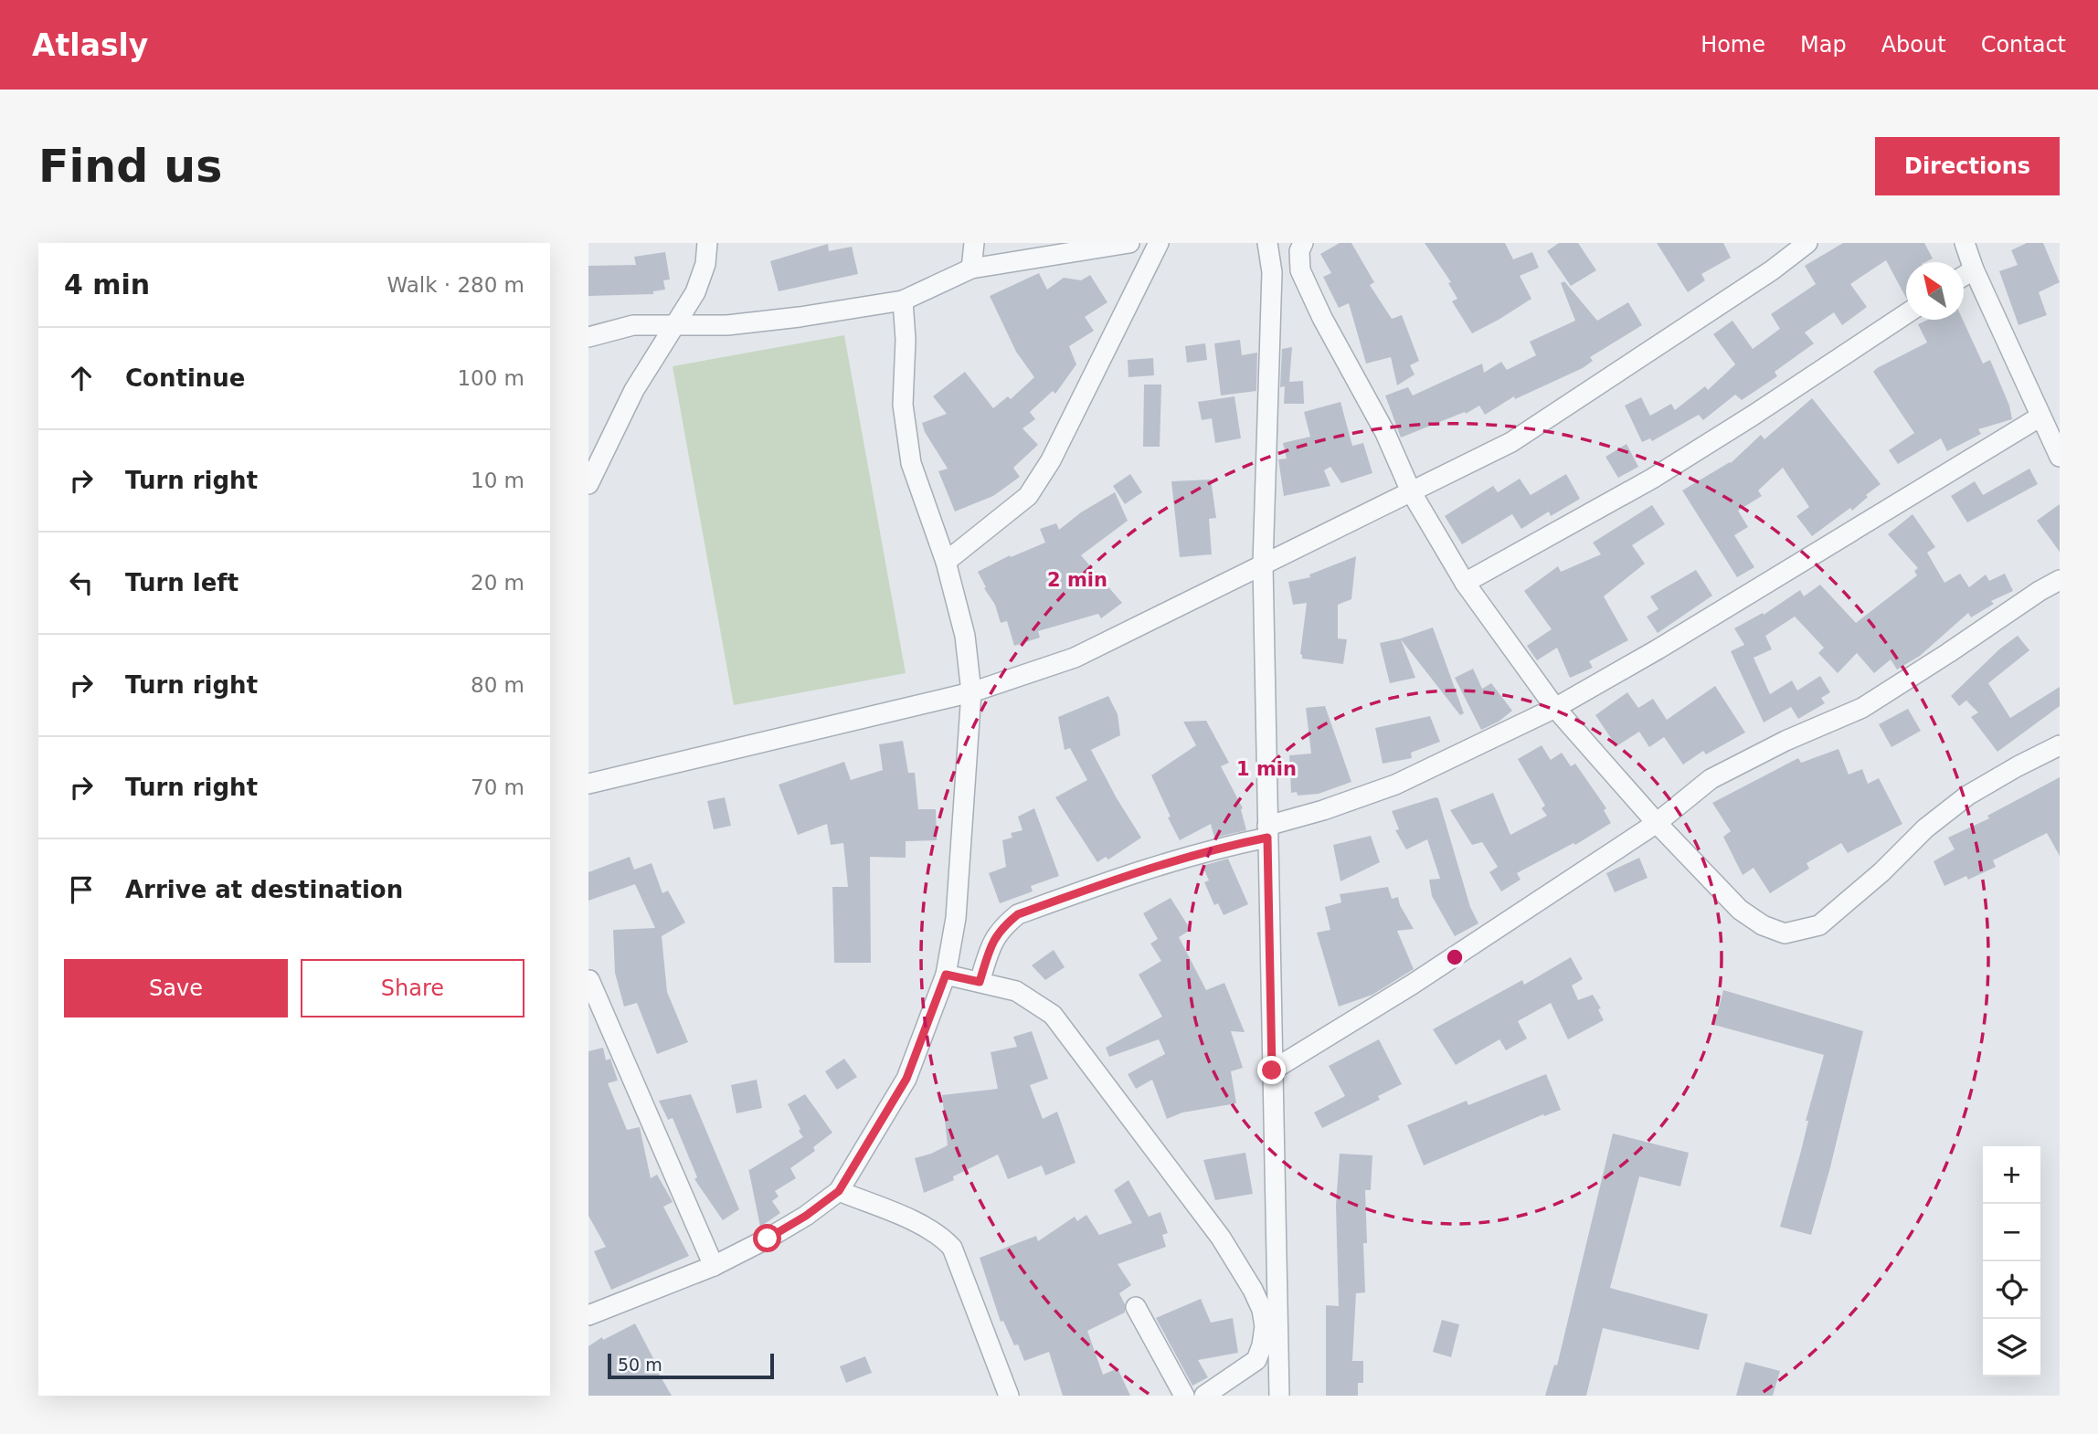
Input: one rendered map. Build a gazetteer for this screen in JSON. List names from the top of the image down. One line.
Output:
{"scale_bar":"50 m","north":"top left","page":{"header":"Atlasly","nav":["Home","Map","About","Contact"],"buttons":["Directions",["Save","Share"]],"title":"Find us","heading":["4 min","Walk · 280 m"],"list":[["Continue","100 m"],["Turn right","10 m"],["Turn left","20 m"],["Turn right","80 m"],["Turn right","70 m"],"Arrive at destination"],"map_buttons":["+","−"],"scale":"50 m"},"rings":["2 min","1 min"]}
